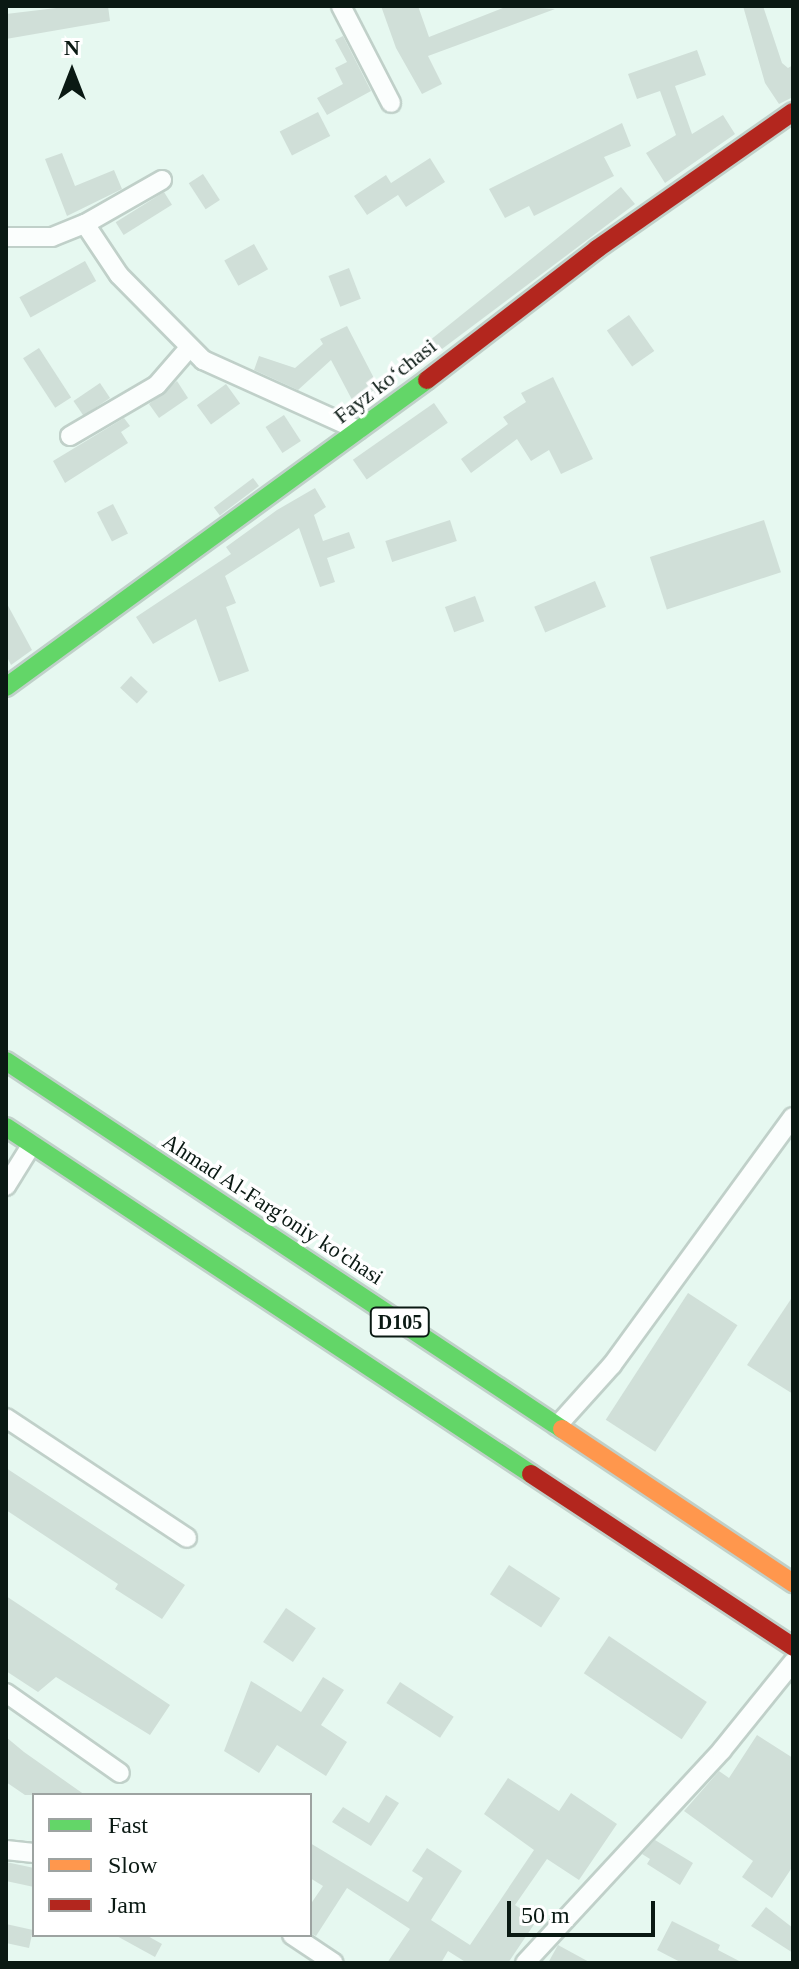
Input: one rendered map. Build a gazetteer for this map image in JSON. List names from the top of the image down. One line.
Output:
{"streets":{"main road":["Fayz koʻchasi","Ahmad Al-Farg'oniy ko'chasi","D105"]},"legend":["Fast","Slow","Jam"],"scale_bar":"50 m","north":"top"}
